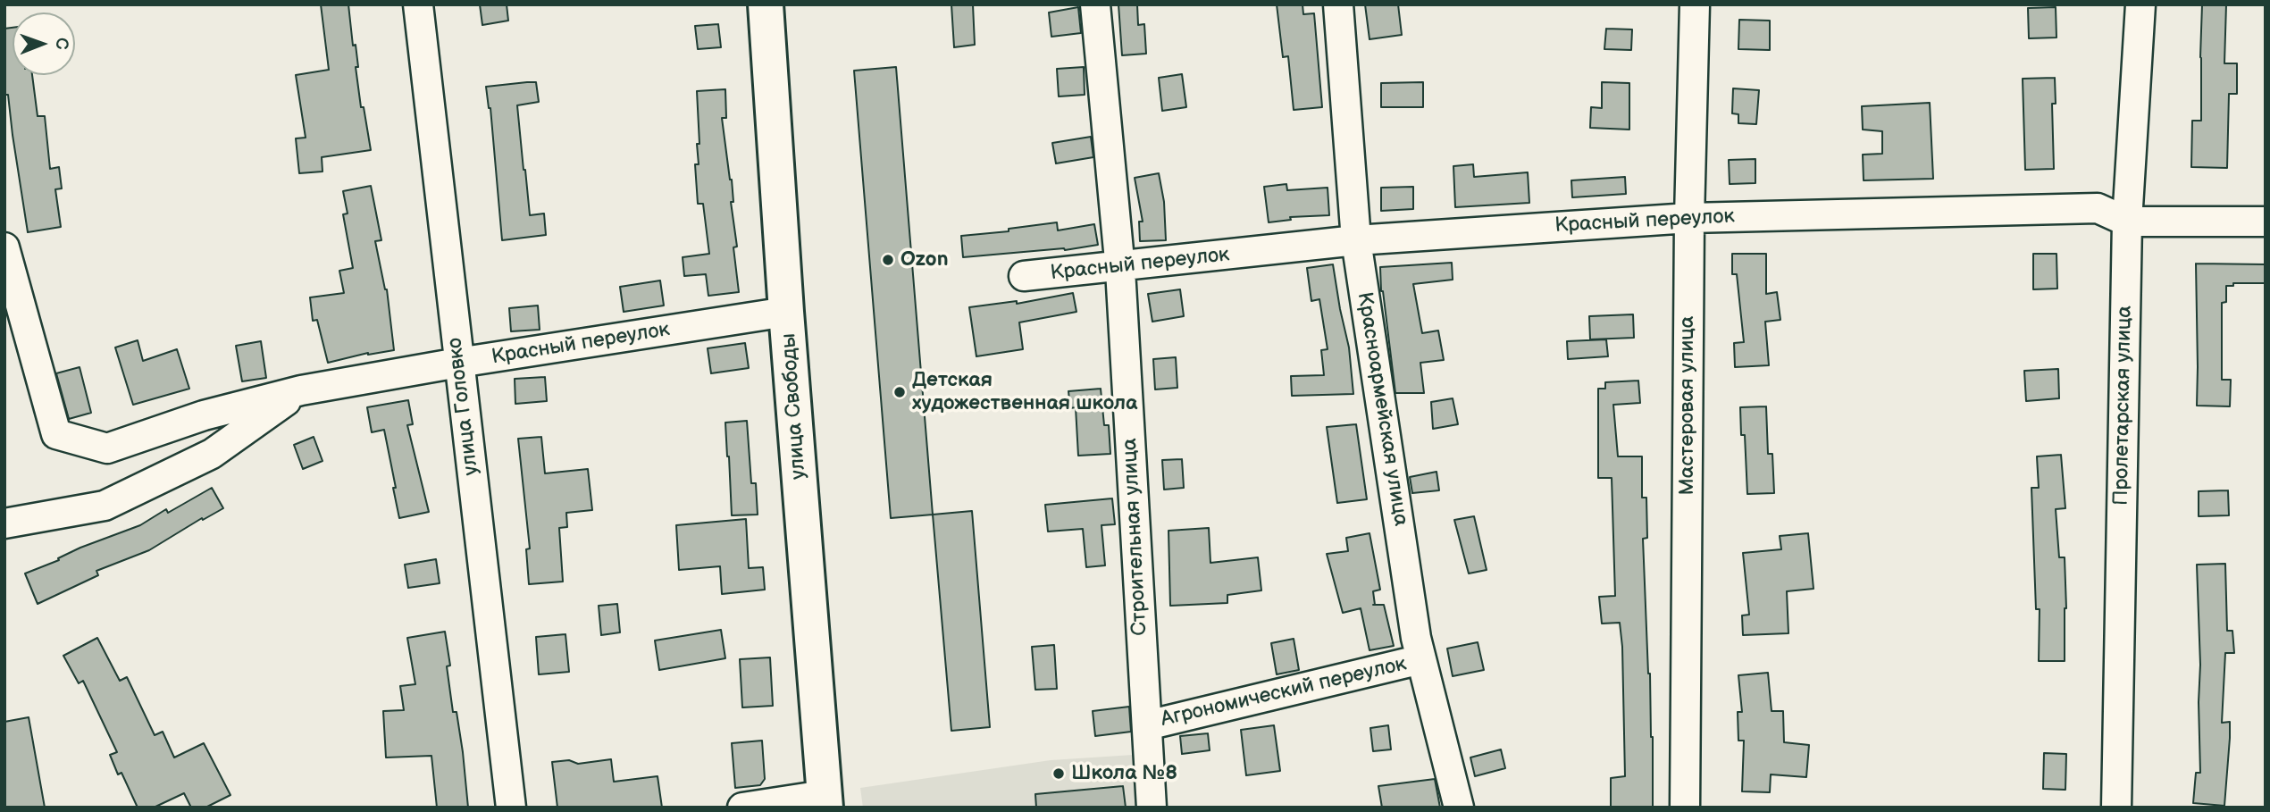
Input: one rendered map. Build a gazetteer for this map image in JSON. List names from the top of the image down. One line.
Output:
{"streets":{"main road":["улица Свободы"],"street":["Красный переулок","Мастеровая улица","Пролетарская улица","улица Головко","Красноармейская улица","Строительная улица","Агрономический переулок"]},"crossings":[["Красный переулок","Мастеровая улица"],["Красный переулок","Пролетарская улица"],["Красный переулок","улица Головко"],["Красный переулок","улица Свободы"],["Красный переулок","Красноармейская улица"],["Красный переулок","Строительная улица"],["Красноармейская улица","Агрономический переулок"],["Строительная улица","Агрономический переулок"]],"places":["Ozon","Детская художественная школа","Школа №8"],"north":"right"}
